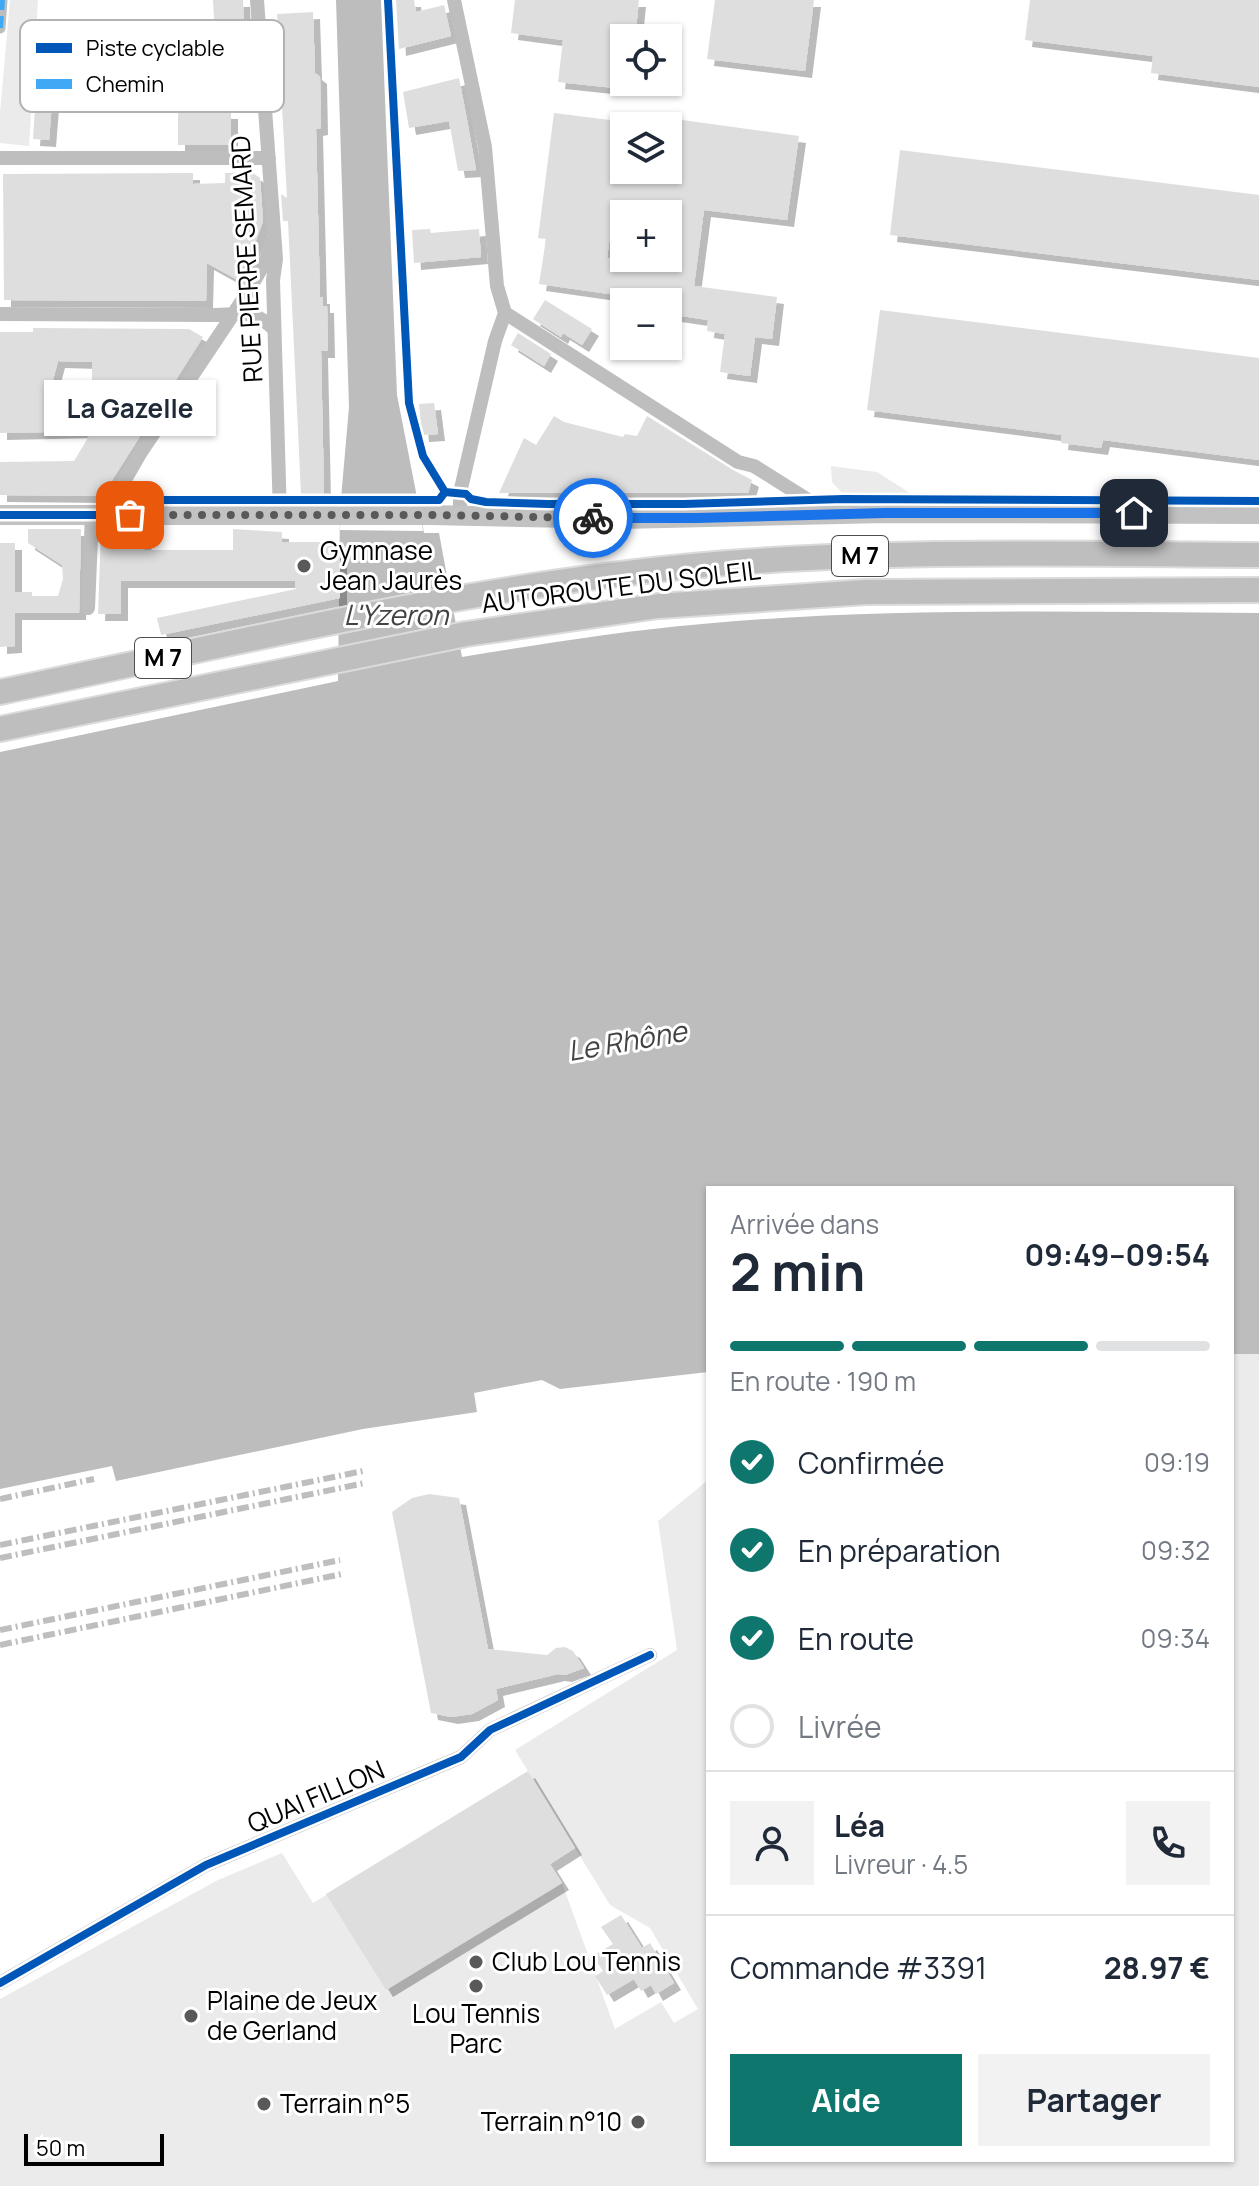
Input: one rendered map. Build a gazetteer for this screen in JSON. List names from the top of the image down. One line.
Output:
{"streets":{"highway":["M 7","AUTOROUTE DU SOLEIL"],"street":["RUE PIERRE SEMARD","QUAI FILLON"]},"water":["L'Yzeron","Le Rhône"],"places":["La Gazelle","Gymnase Jean Jaurès","Club Lou Tennis","Lou Tennis Parc","Plaine de Jeux de Gerland","Terrain n°5","Terrain n°10"],"legend":["Piste cyclable","Chemin"],"scale_bar":"50 m","page":{"map_buttons":["+","−"],"bubble":"La Gazelle","heading":["2 min","Arrivée dans","09:49–09:54"],"panel":["Léa","Livreur · 4.5","Commande #3391","28.97 €"],"bar":"En route · 190 m","list":[["Confirmée","09:19"],["En préparation","09:32"],["En route","09:34"],"Livrée"],"buttons":["Aide","Partager"],"scale":"50 m"}}
